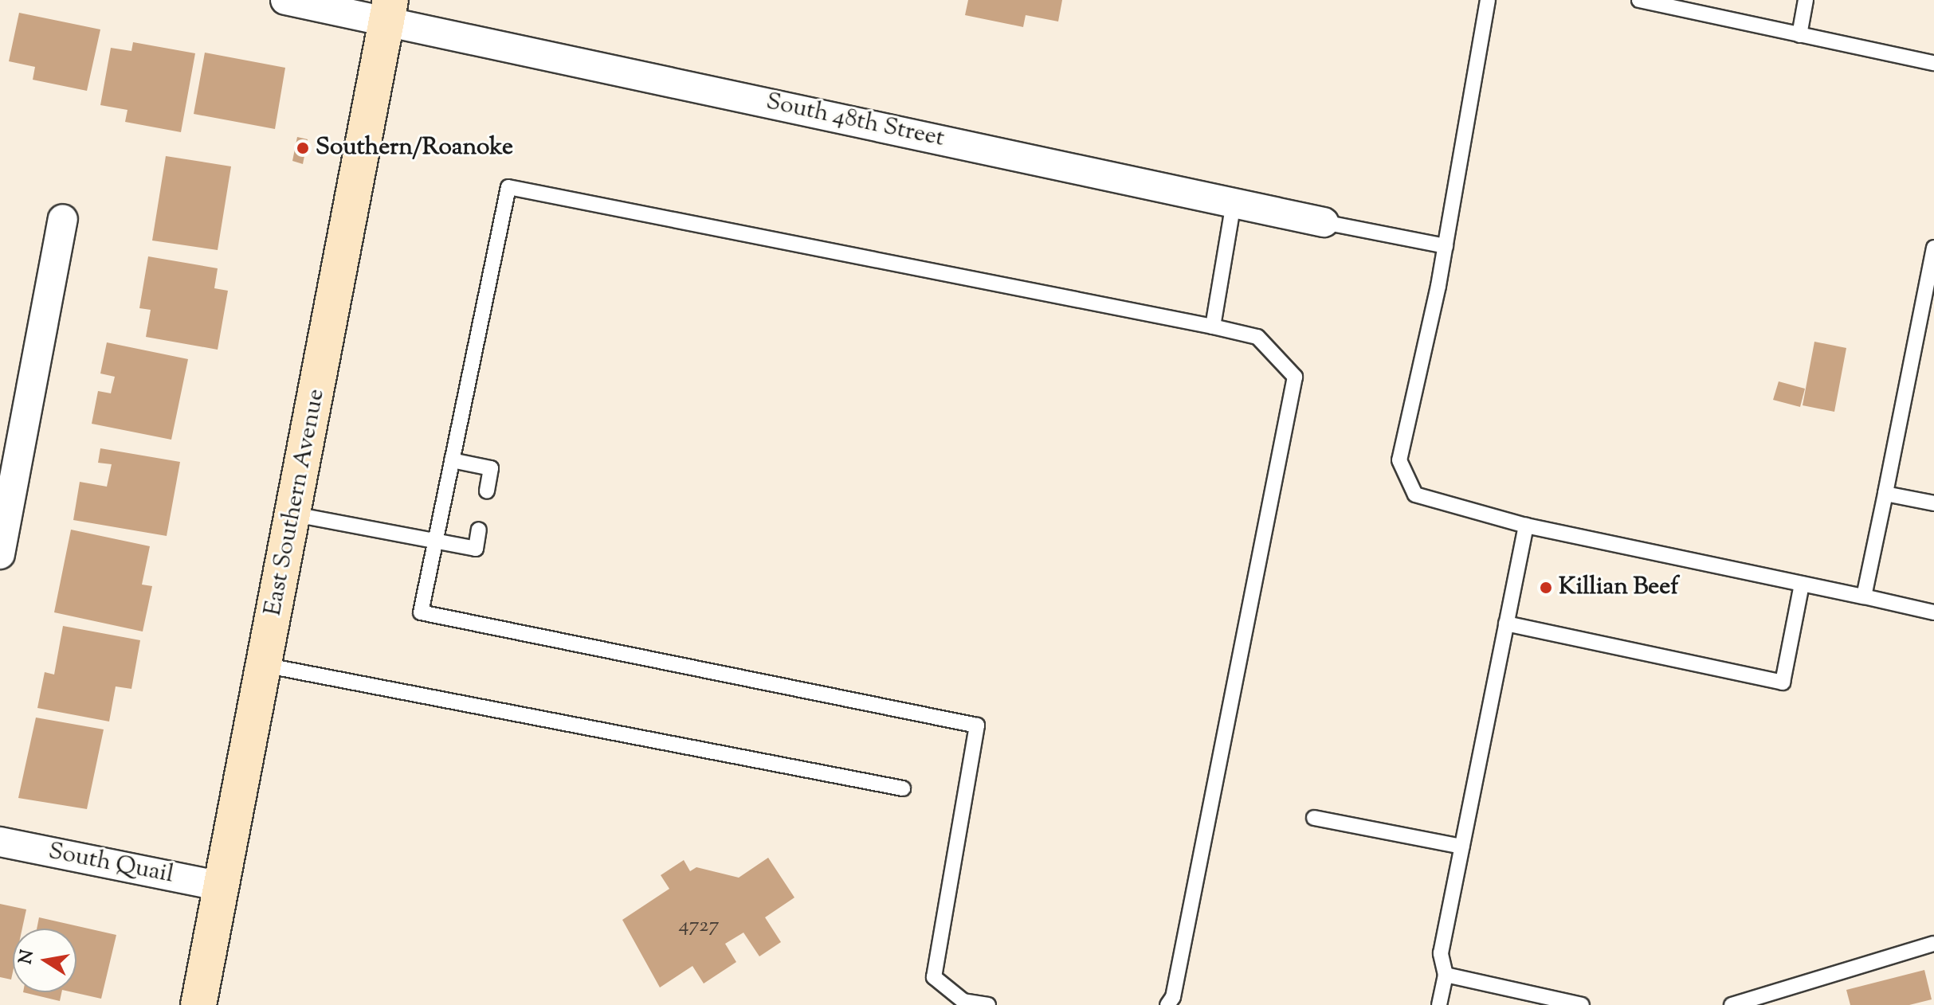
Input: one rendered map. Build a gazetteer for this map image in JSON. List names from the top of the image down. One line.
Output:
{"streets":{"main road":["East Southern Avenue"],"street":["South 48th Street","South Quail"]},"crossings":[["South 48th Street","East Southern Avenue"],["East Southern Avenue","South Quail"]],"places":["Southern/Roanoke","Killian Beef"],"house_numbers":["4727"],"north":"left"}
